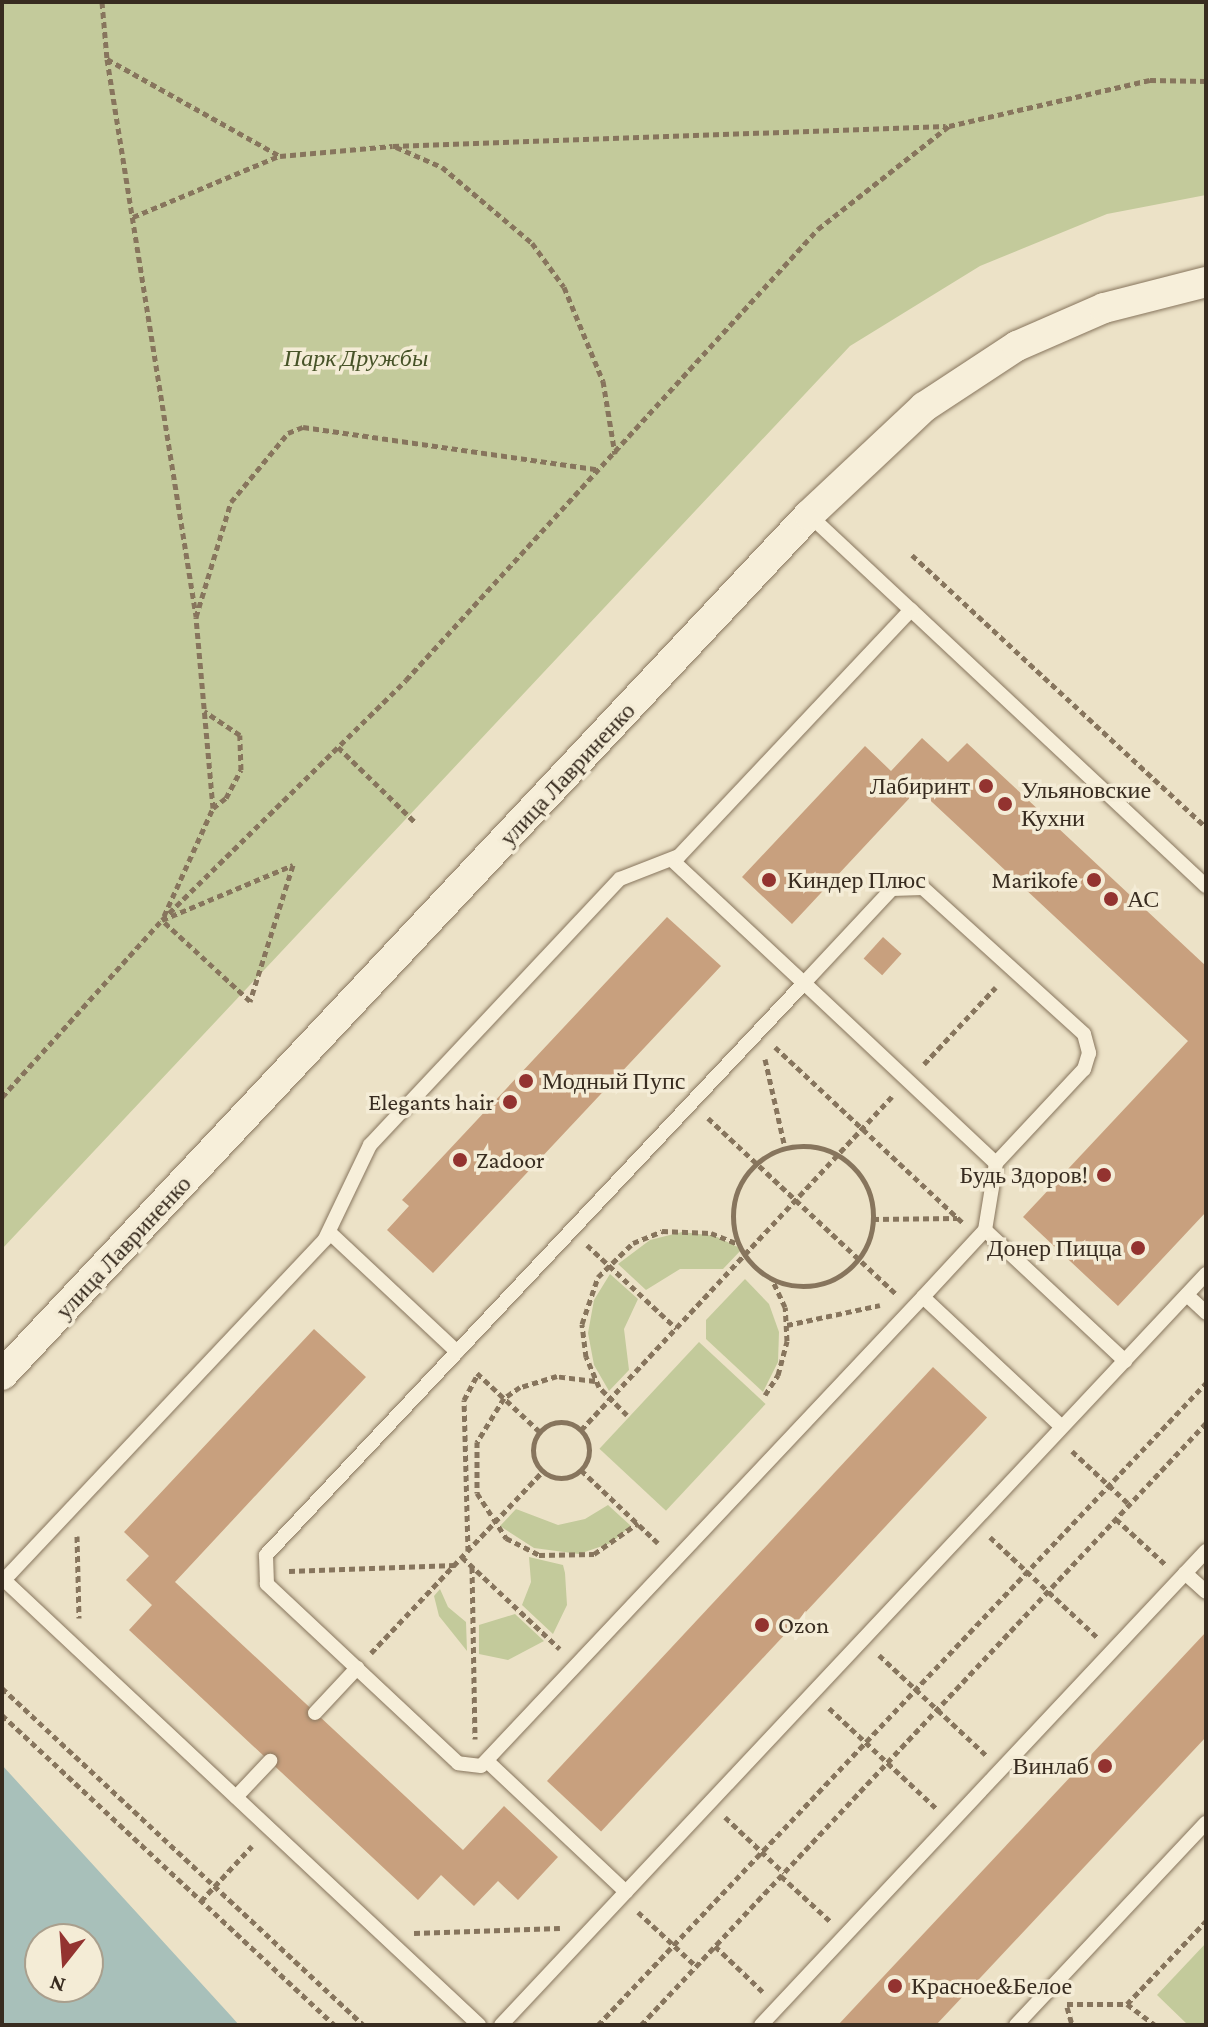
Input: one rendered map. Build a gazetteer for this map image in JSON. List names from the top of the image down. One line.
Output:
{"streets":{"street":["улица Лавриненко"]},"parks":["Парк Дружбы"],"places":["Лабиринт","Ульяновские Кухни","Киндер Плюс","Marikofe","АС","Модный Пупс","Elegants hair","Zadoor","Будь Здоров!","Донер Пицца","Ozon","Винлаб","Красное&Белое"],"north":"bottom"}
